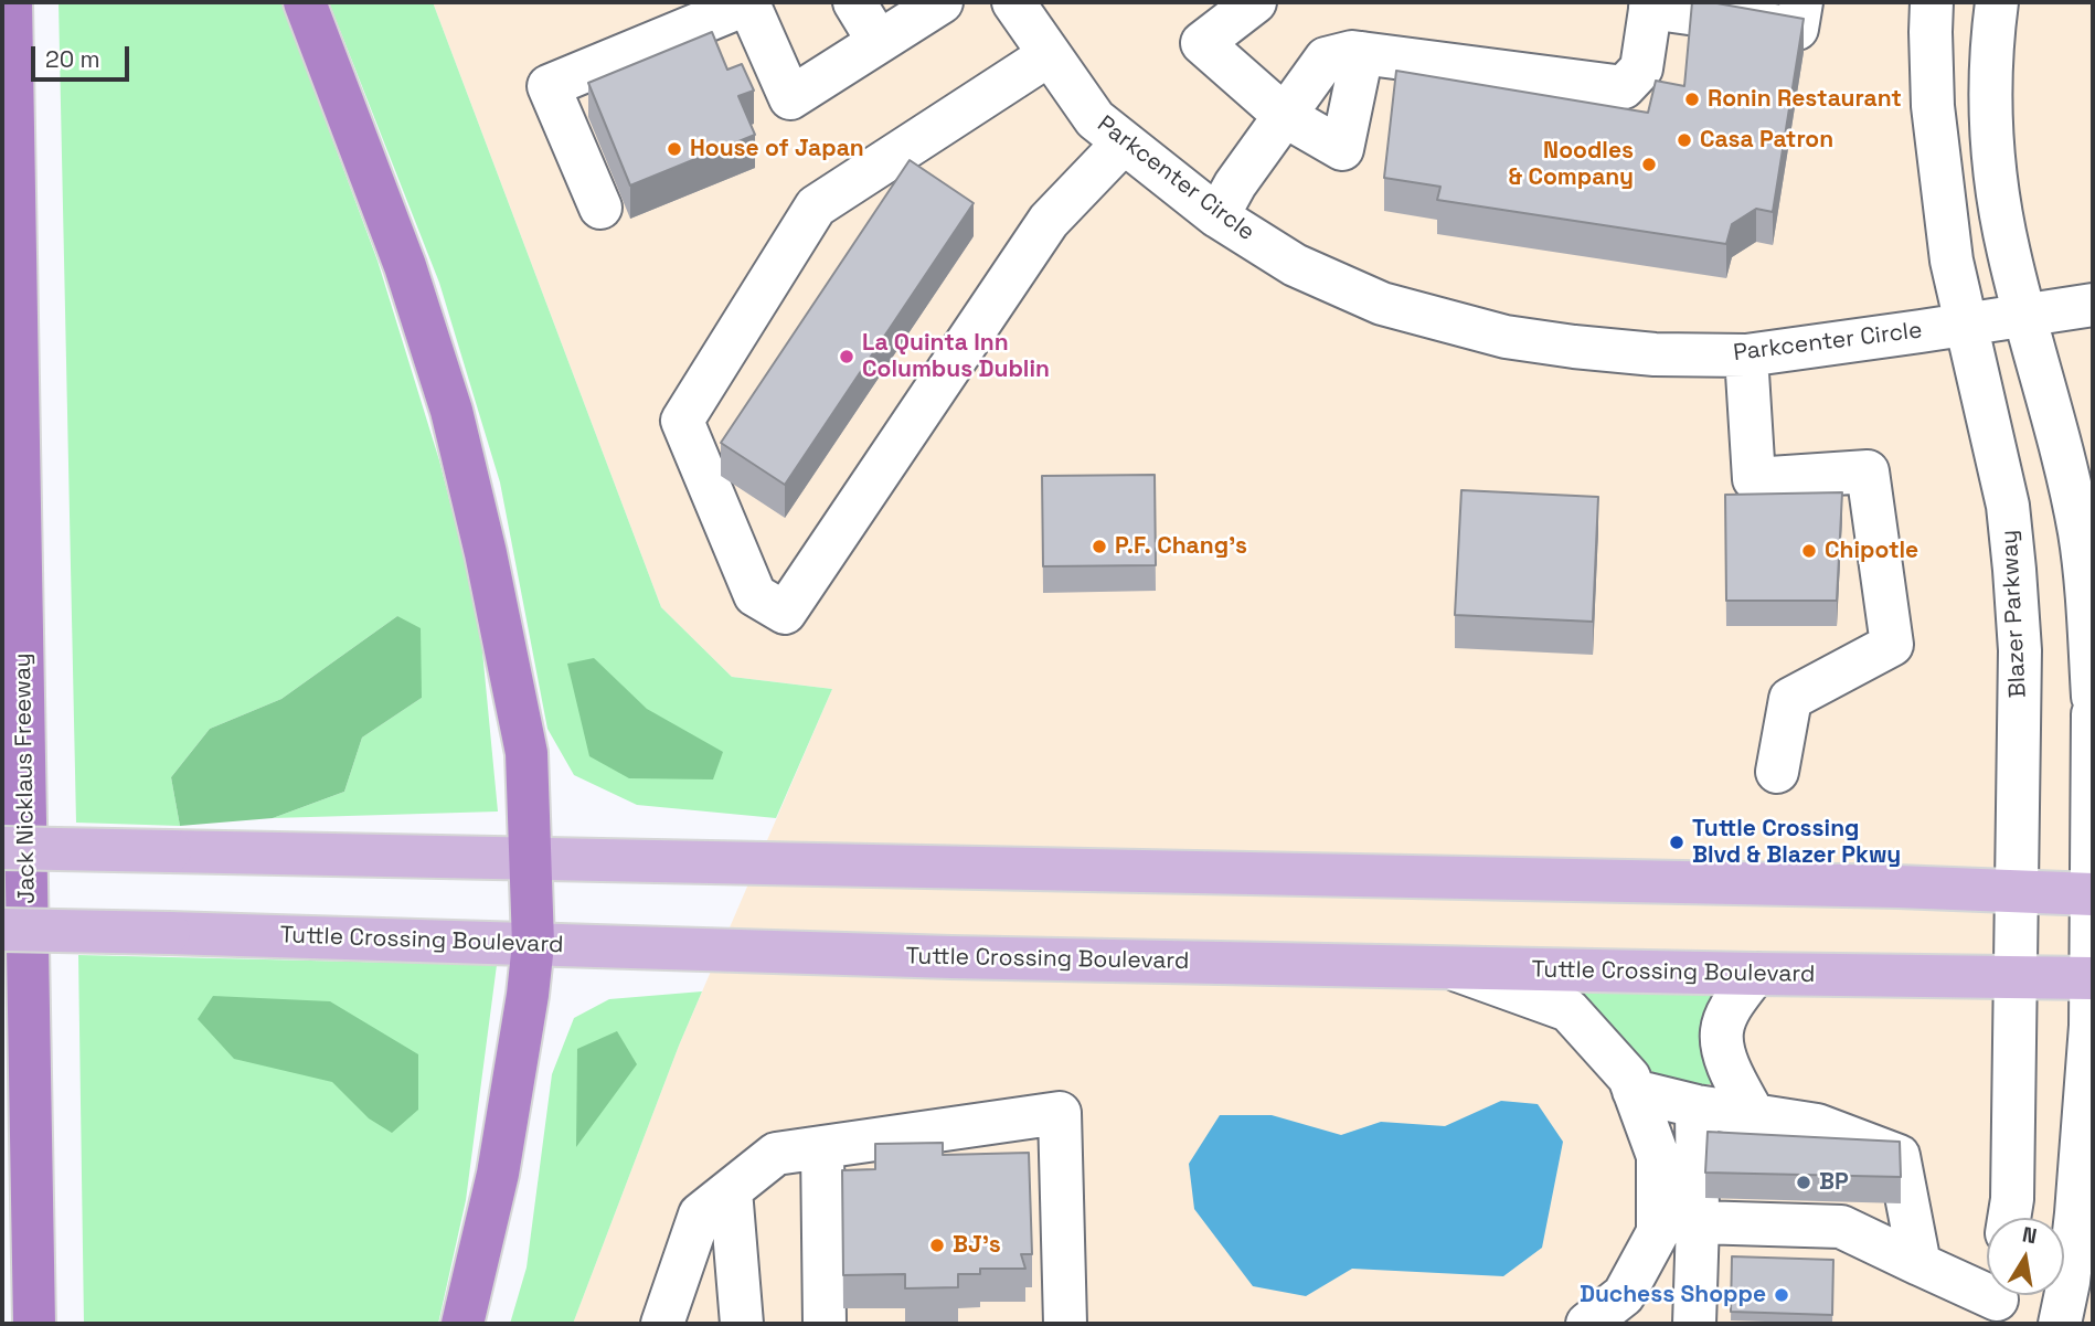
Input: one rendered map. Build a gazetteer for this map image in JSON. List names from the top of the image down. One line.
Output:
{"streets":{"highway":["Jack Nicklaus Freeway"],"main road":["Tuttle Crossing Boulevard"],"street":["Parkcenter Circle","Blazer Parkway"]},"crossings":[["Parkcenter Circle","Blazer Parkway"],["Blazer Parkway","Tuttle Crossing Boulevard"]],"places":["Ronin Restaurant","Casa Patron","House of Japan","Noodles & Company","La Quinta Inn Columbus Dublin","P.F. Chang's","Chipotle","Tuttle Crossing Blvd & Blazer Pkwy","BP","BJ's","Duchess Shoppe"],"scale_bar":"20 m","north":"top"}
